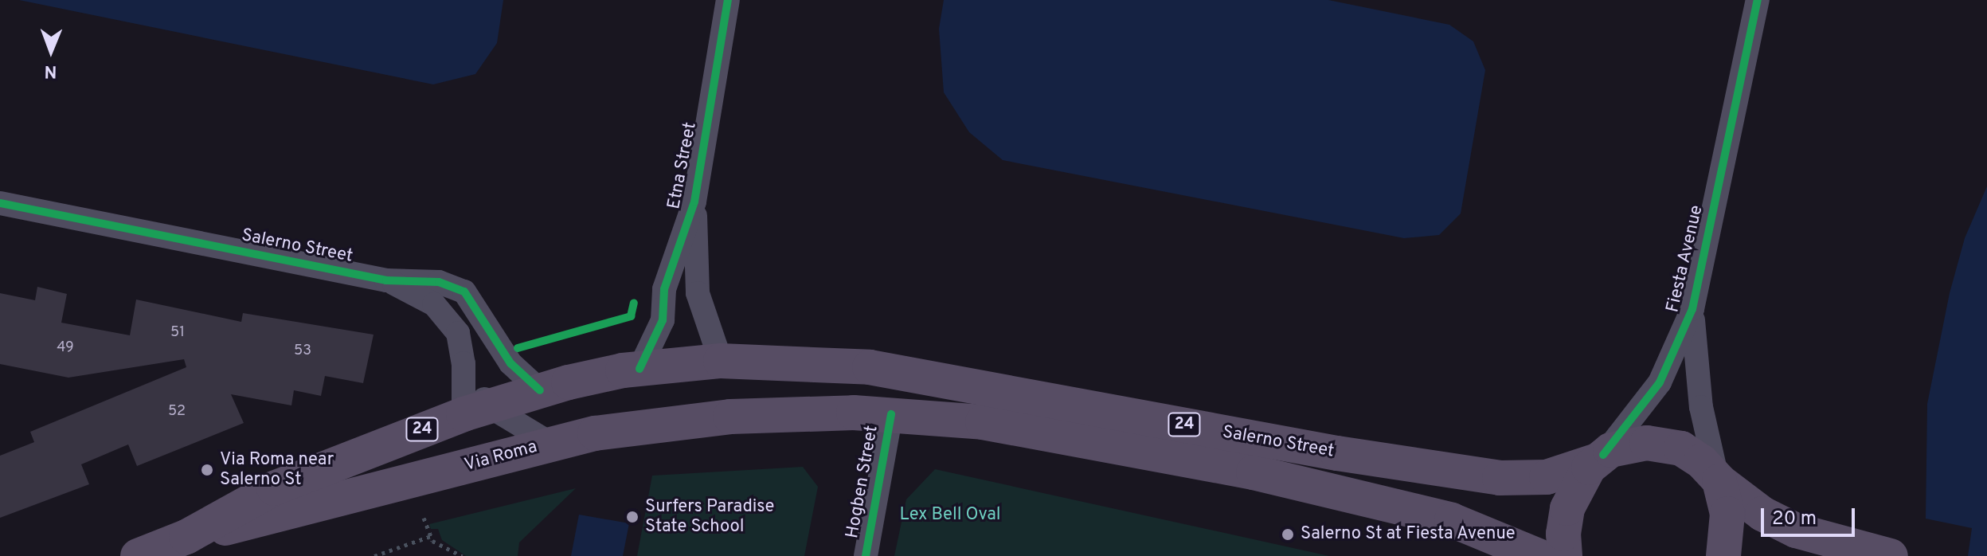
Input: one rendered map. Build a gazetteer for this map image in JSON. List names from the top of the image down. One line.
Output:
{"streets":{"main road":["Salerno Street","24","Via Roma"],"street":["Etna Street","Fiesta Avenue","Hogben Street"]},"crossings":[["Etna Street","Via Roma"],["Salerno Street","Fiesta Avenue"],["Salerno Street","24"],["Salerno Street","Via Roma"],["Salerno Street","Hogben Street"],["Fiesta Avenue","24"]],"parks":["Lex Bell Oval"],"places":["Via Roma near Salerno St","Surfers Paradise State School","Salerno St at Fiesta Avenue"],"house_numbers":["51","49","53","52"],"scale_bar":"20 m","north":"bottom"}
